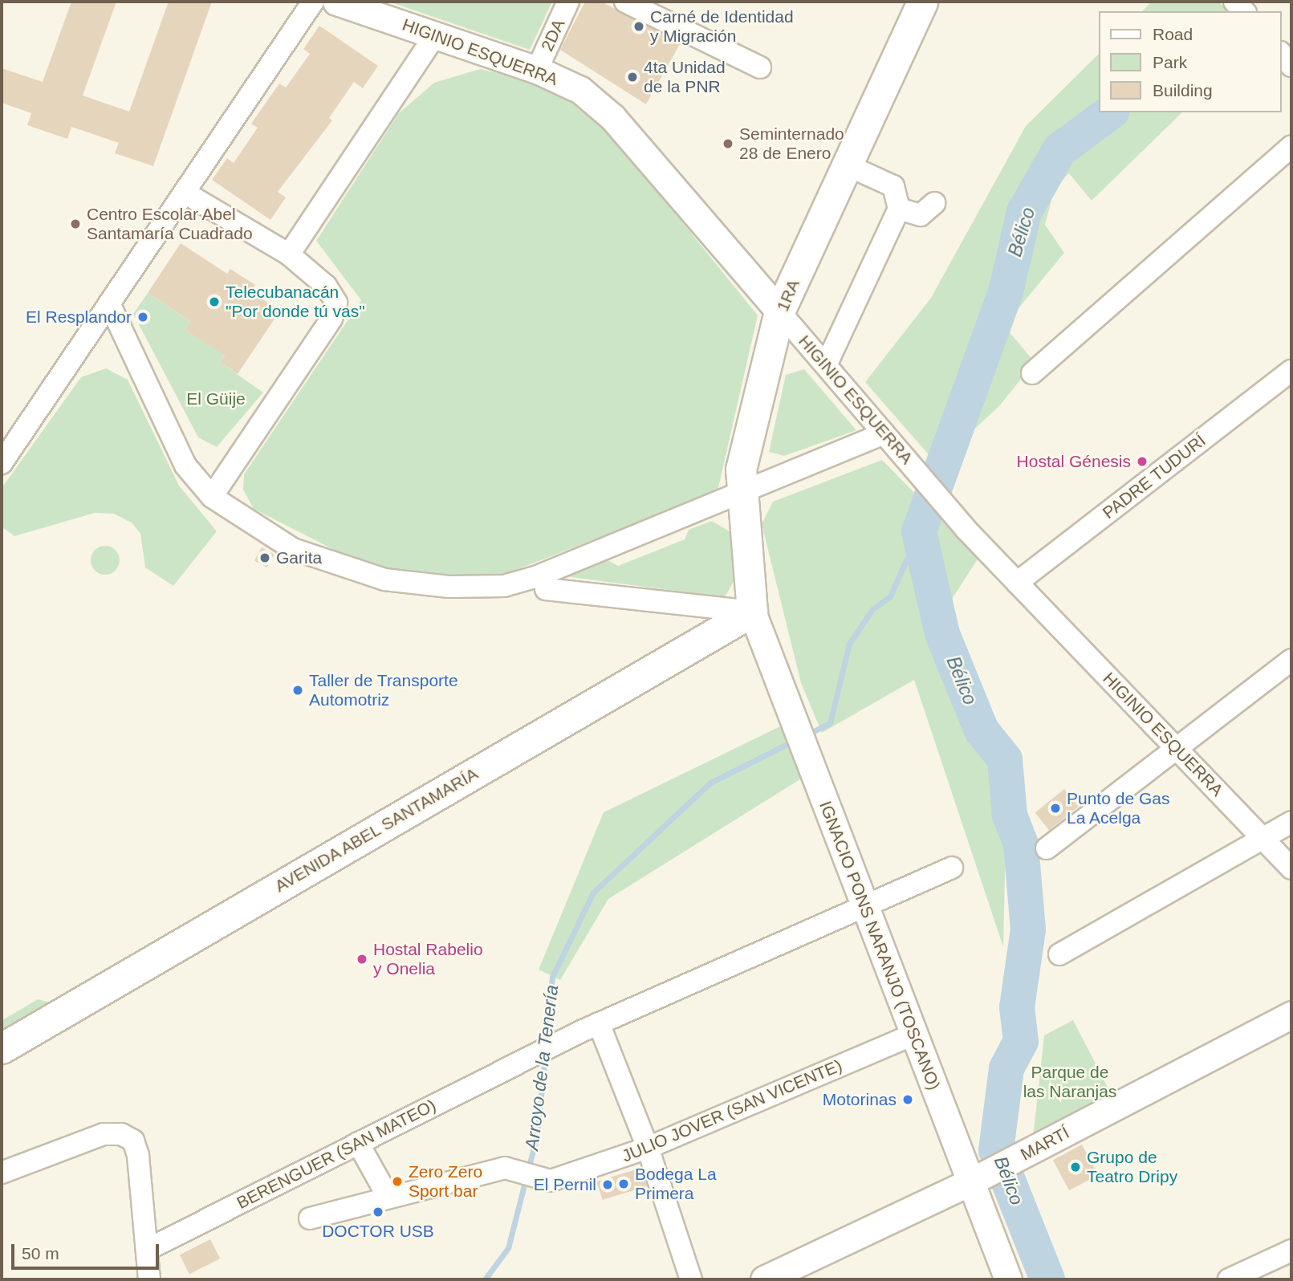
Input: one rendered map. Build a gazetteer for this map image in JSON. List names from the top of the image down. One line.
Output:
{"streets":{"main road":["1RA","AVENIDA ABEL SANTAMARÍA"],"street":["2DA","HIGINIO ESQUERRA","PADRE TUDURÍ","IGNACIO PONS NARANJO (TOSCANO)","JULIO JOVER (SAN VICENTE)","MARTÍ","BERENGUER (SAN MATEO)"]},"crossings":[["2DA","HIGINIO ESQUERRA"],["HIGINIO ESQUERRA","1RA"],["HIGINIO ESQUERRA","PADRE TUDURÍ"],["1RA","AVENIDA ABEL SANTAMARÍA"],["1RA","IGNACIO PONS NARANJO (TOSCANO)"],["AVENIDA ABEL SANTAMARÍA","IGNACIO PONS NARANJO (TOSCANO)"],["IGNACIO PONS NARANJO (TOSCANO)","JULIO JOVER (SAN VICENTE)"],["IGNACIO PONS NARANJO (TOSCANO)","MARTÍ"]],"water":["Bélico","Arroyo de la Tenería"],"parks":["El Güije","Parque de las Naranjas"],"places":["Carné de Identidad y Migración","4ta Unidad de la PNR","Seminternado 28 de Enero","Centro Escolar Abel Santamaría Cuadrado","Telecubanacán \"Por donde tú vas\"","El Resplandor","Hostal Génesis","Garita","Taller de Transporte Automotriz","Punto de Gas La Acelga","Hostal Rabelio y Onelia","Motorinas","Grupo de Teatro Dripy","Zero Zero Sport bar","Bodega La Primera","El Pernil","DOCTOR USB"],"legend":["Road","Park","Building"],"scale_bar":"50 m"}
